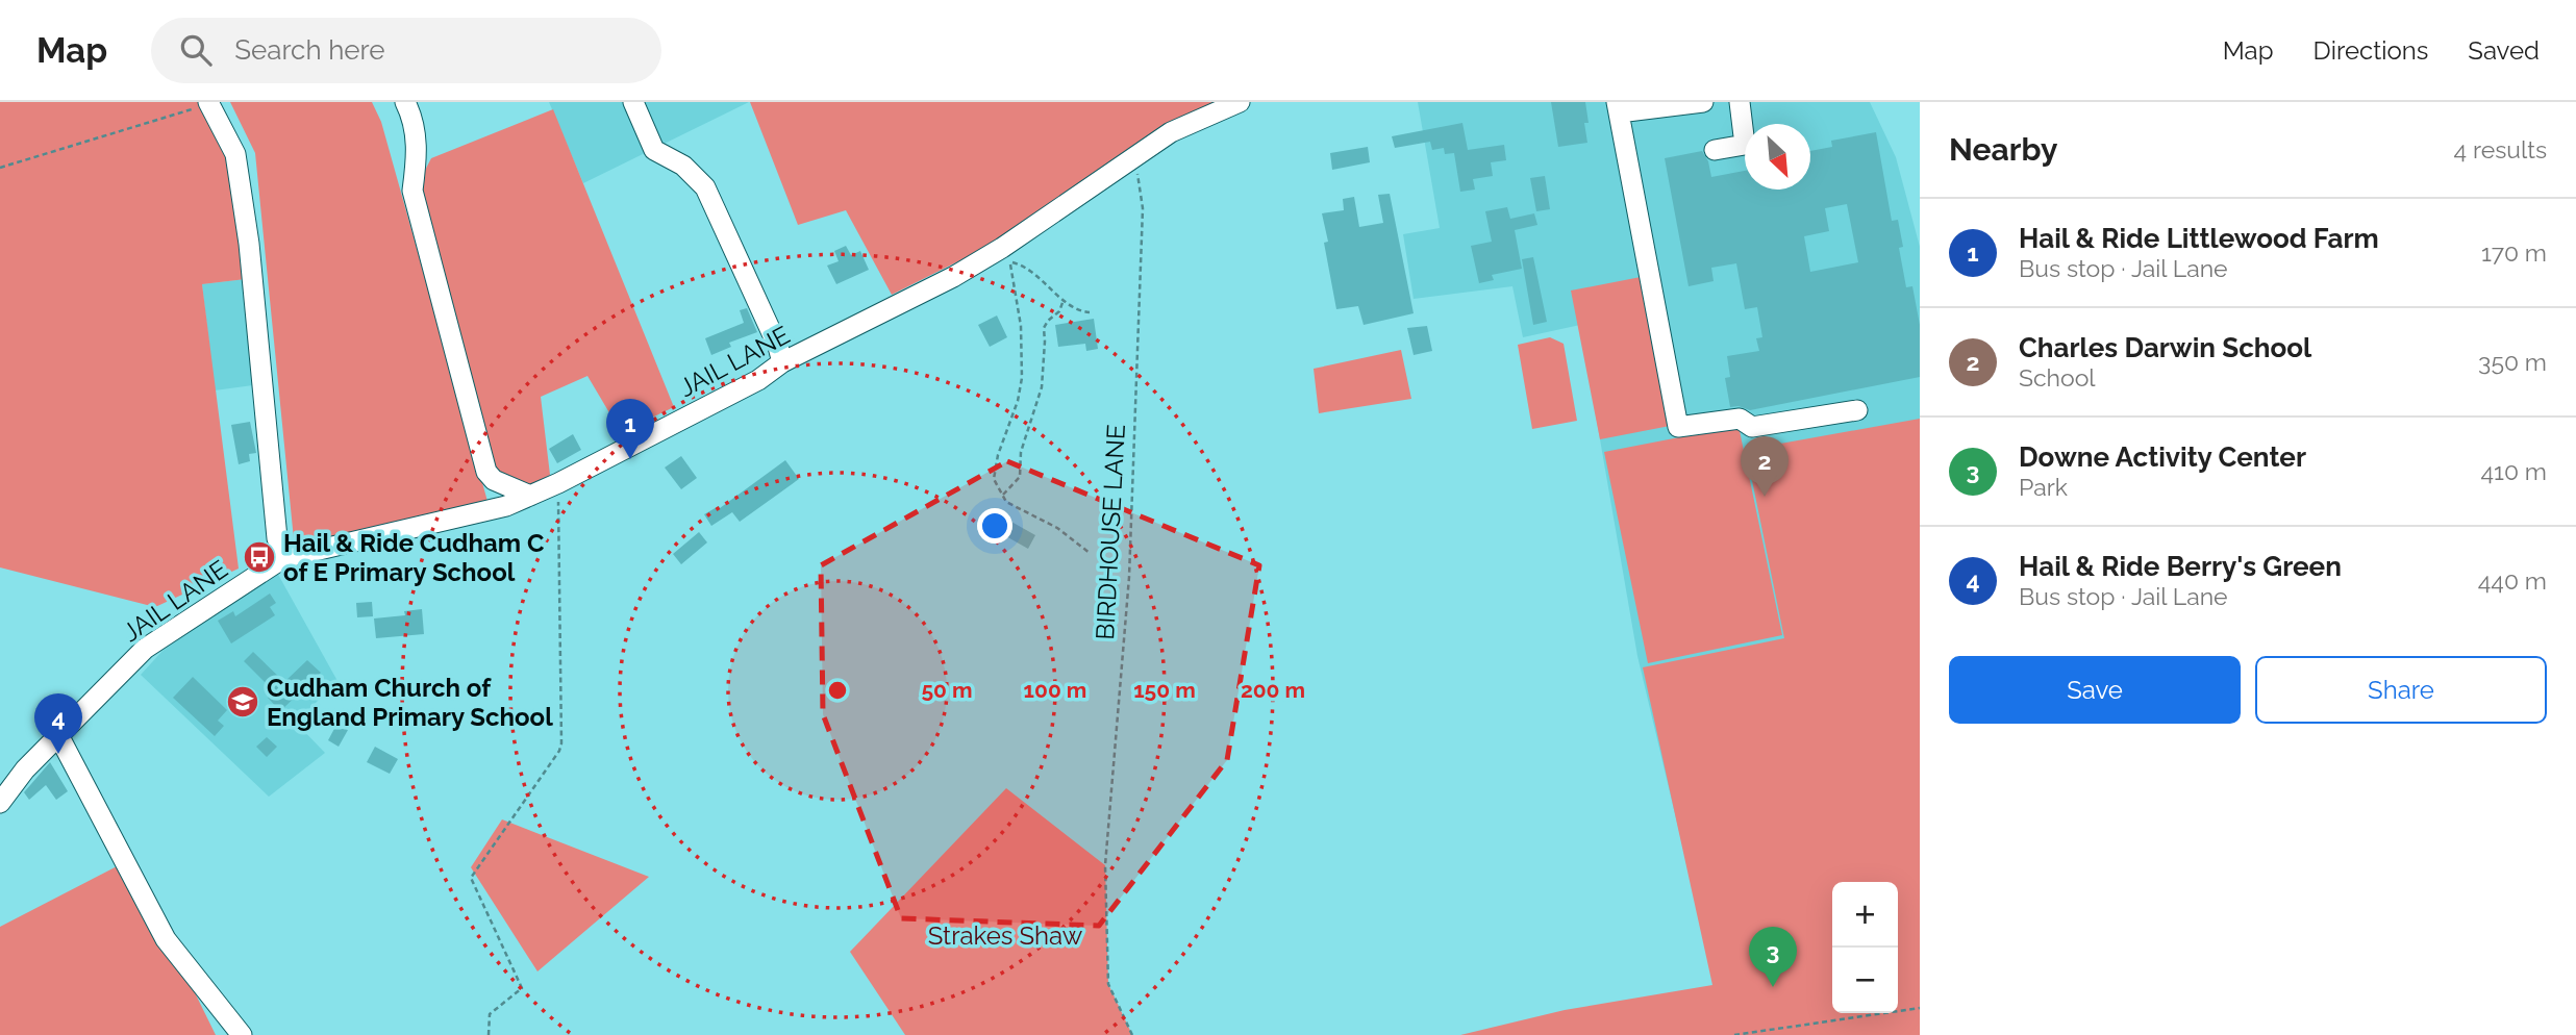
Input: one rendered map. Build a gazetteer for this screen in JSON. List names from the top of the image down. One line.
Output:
{"streets":{"street":["JAIL LANE"],"path":["BIRDHOUSE LANE"]},"crossings":[["JAIL LANE","BIRDHOUSE LANE"]],"parks":["Strakes Shaw"],"places":{"bus stop":["Hail & Ride Cudham C of E Primary School"],"school or university":["Cudham Church of England Primary School"]},"north":"bottom right","page":{"header":"Map","search":"Search here","nav":["Map","Directions","Saved"],"heading":["Nearby","4 results"],"list":[{"mark":"1","name":"Hail & Ride Littlewood Farm","note":"Bus stop · Jail Lane","value":"170 m"},{"mark":"2","name":"Charles Darwin School","note":"School","value":"350 m"},{"mark":"3","name":"Downe Activity Center","note":"Park","value":"410 m"},{"mark":"4","name":"Hail & Ride Berry's Green","note":"Bus stop · Jail Lane","value":"440 m"}],"pins":["1","2","4","3"],"buttons":["Save","Share"],"map_buttons":["+","−"]},"rings":["50 m","100 m","150 m","200 m"]}
